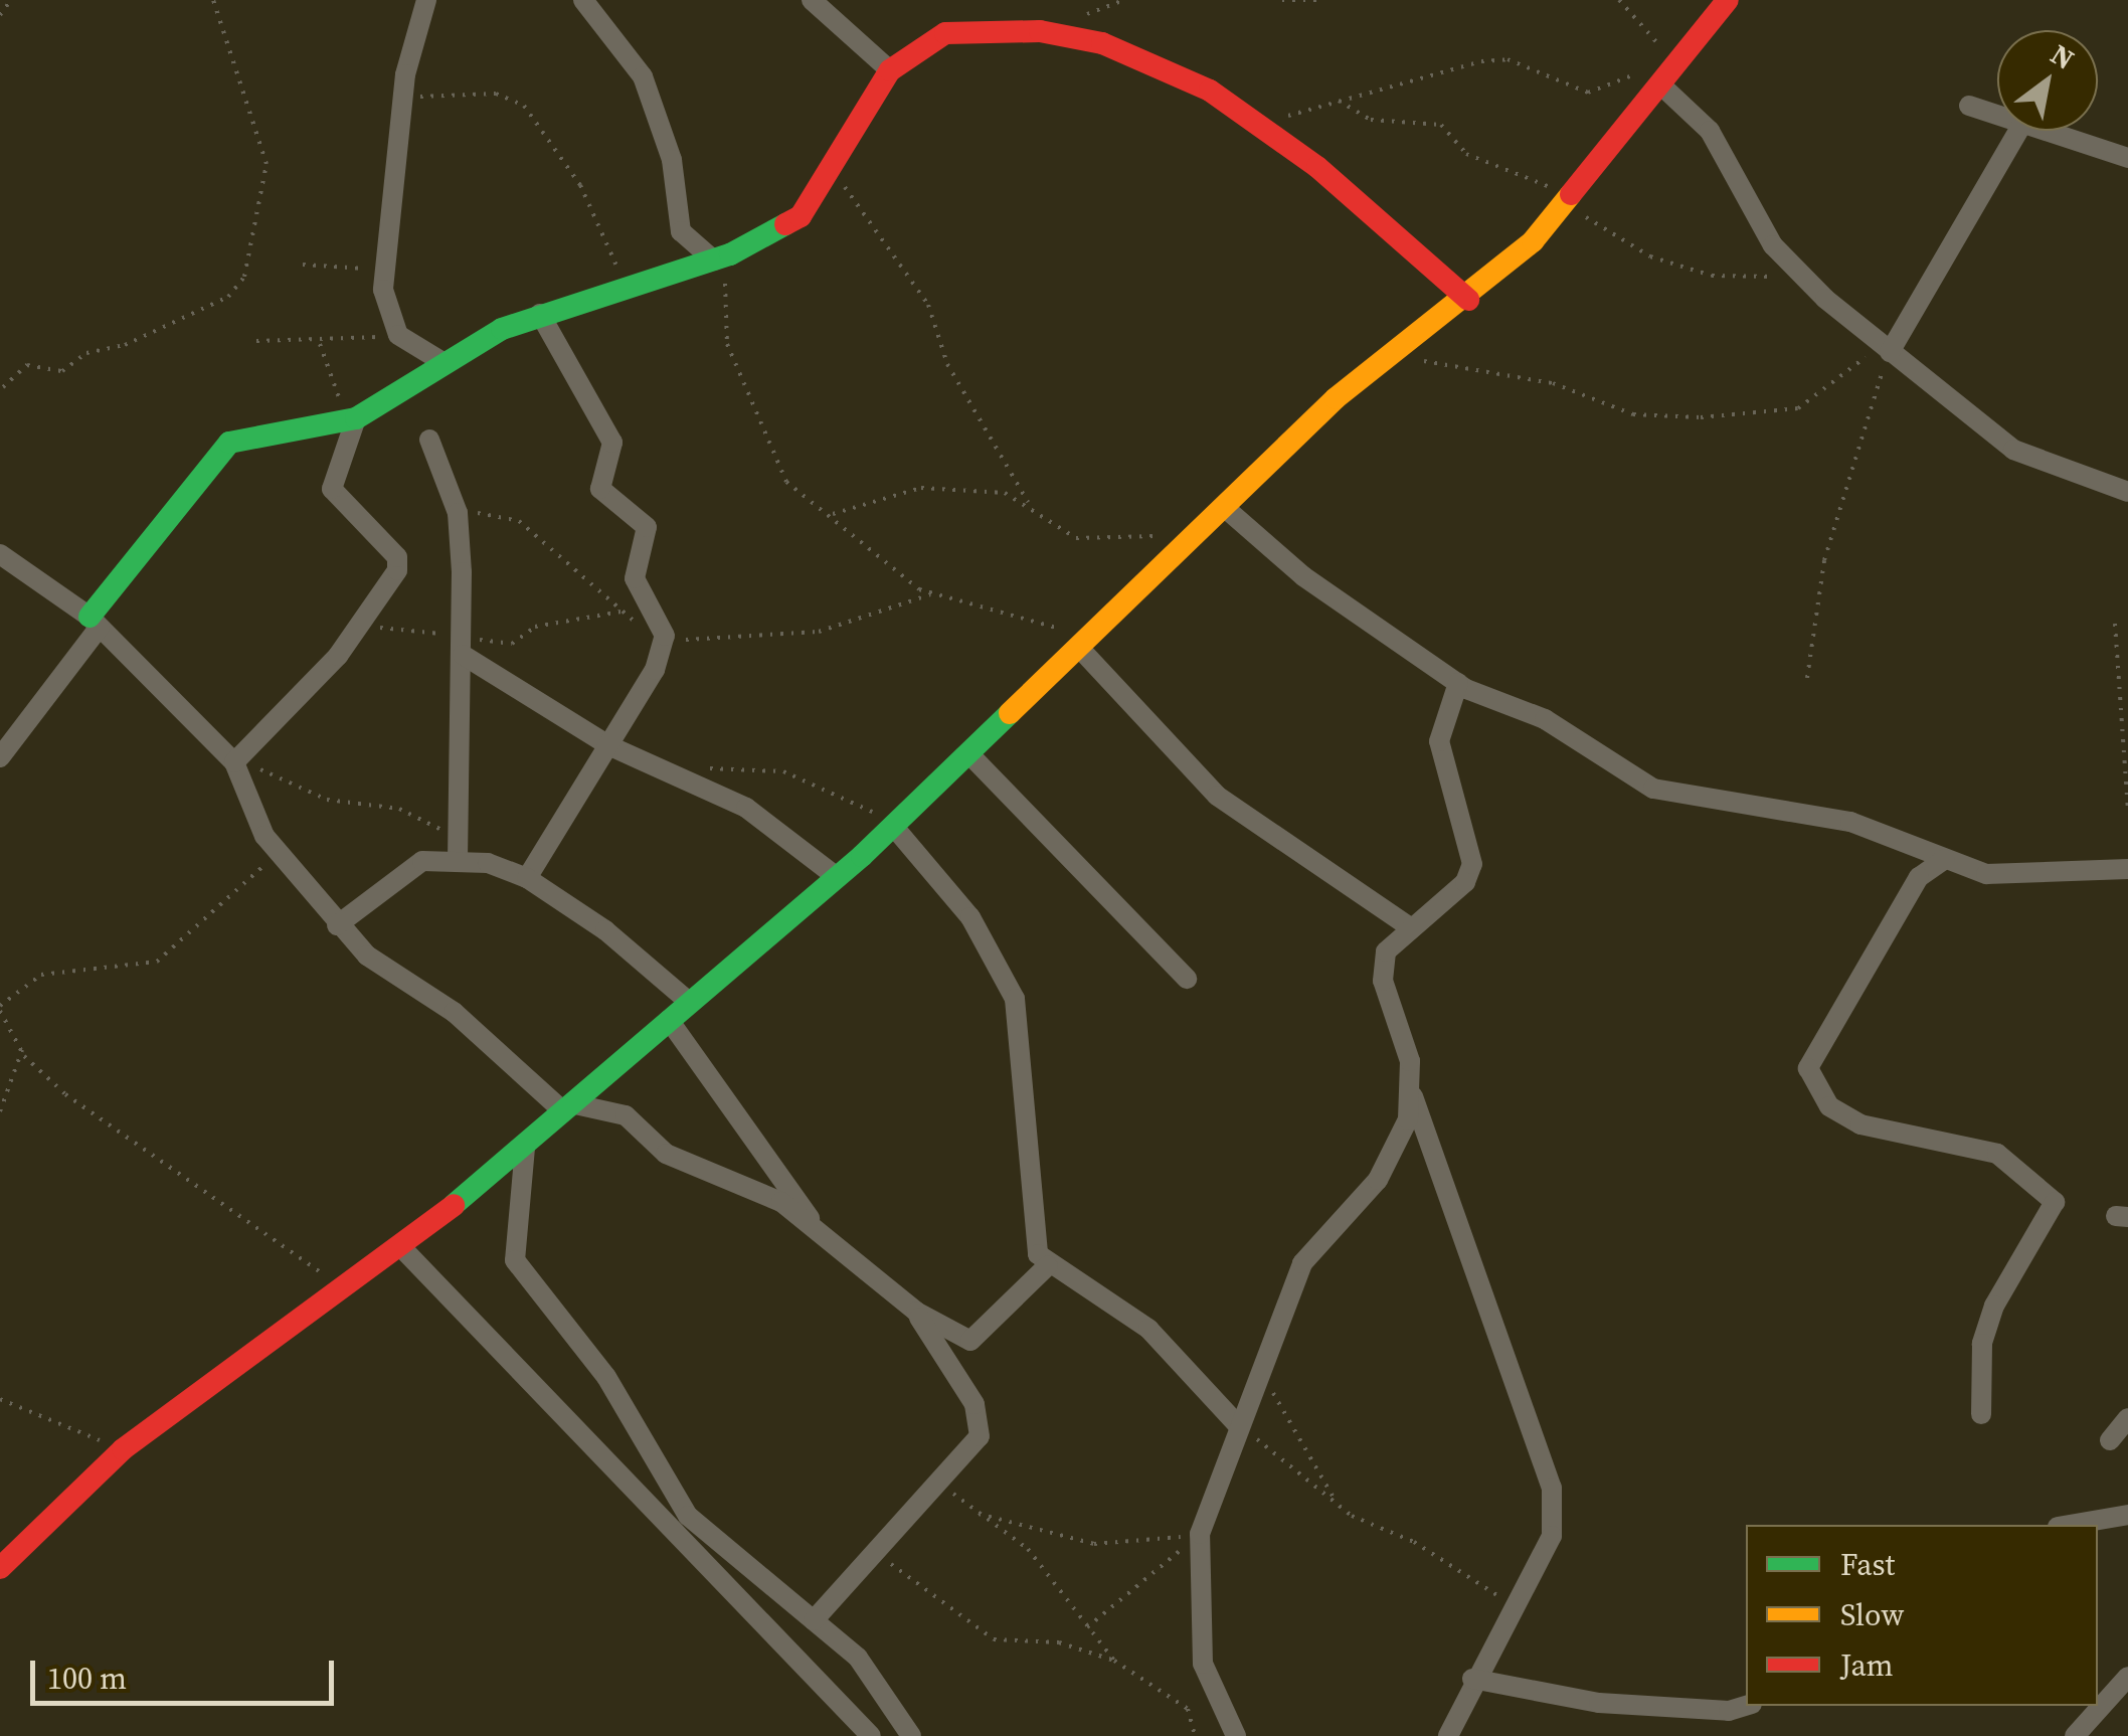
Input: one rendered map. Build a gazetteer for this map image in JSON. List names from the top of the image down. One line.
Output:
{"legend":["Fast","Slow","Jam"],"scale_bar":"100 m","north":"top right"}
